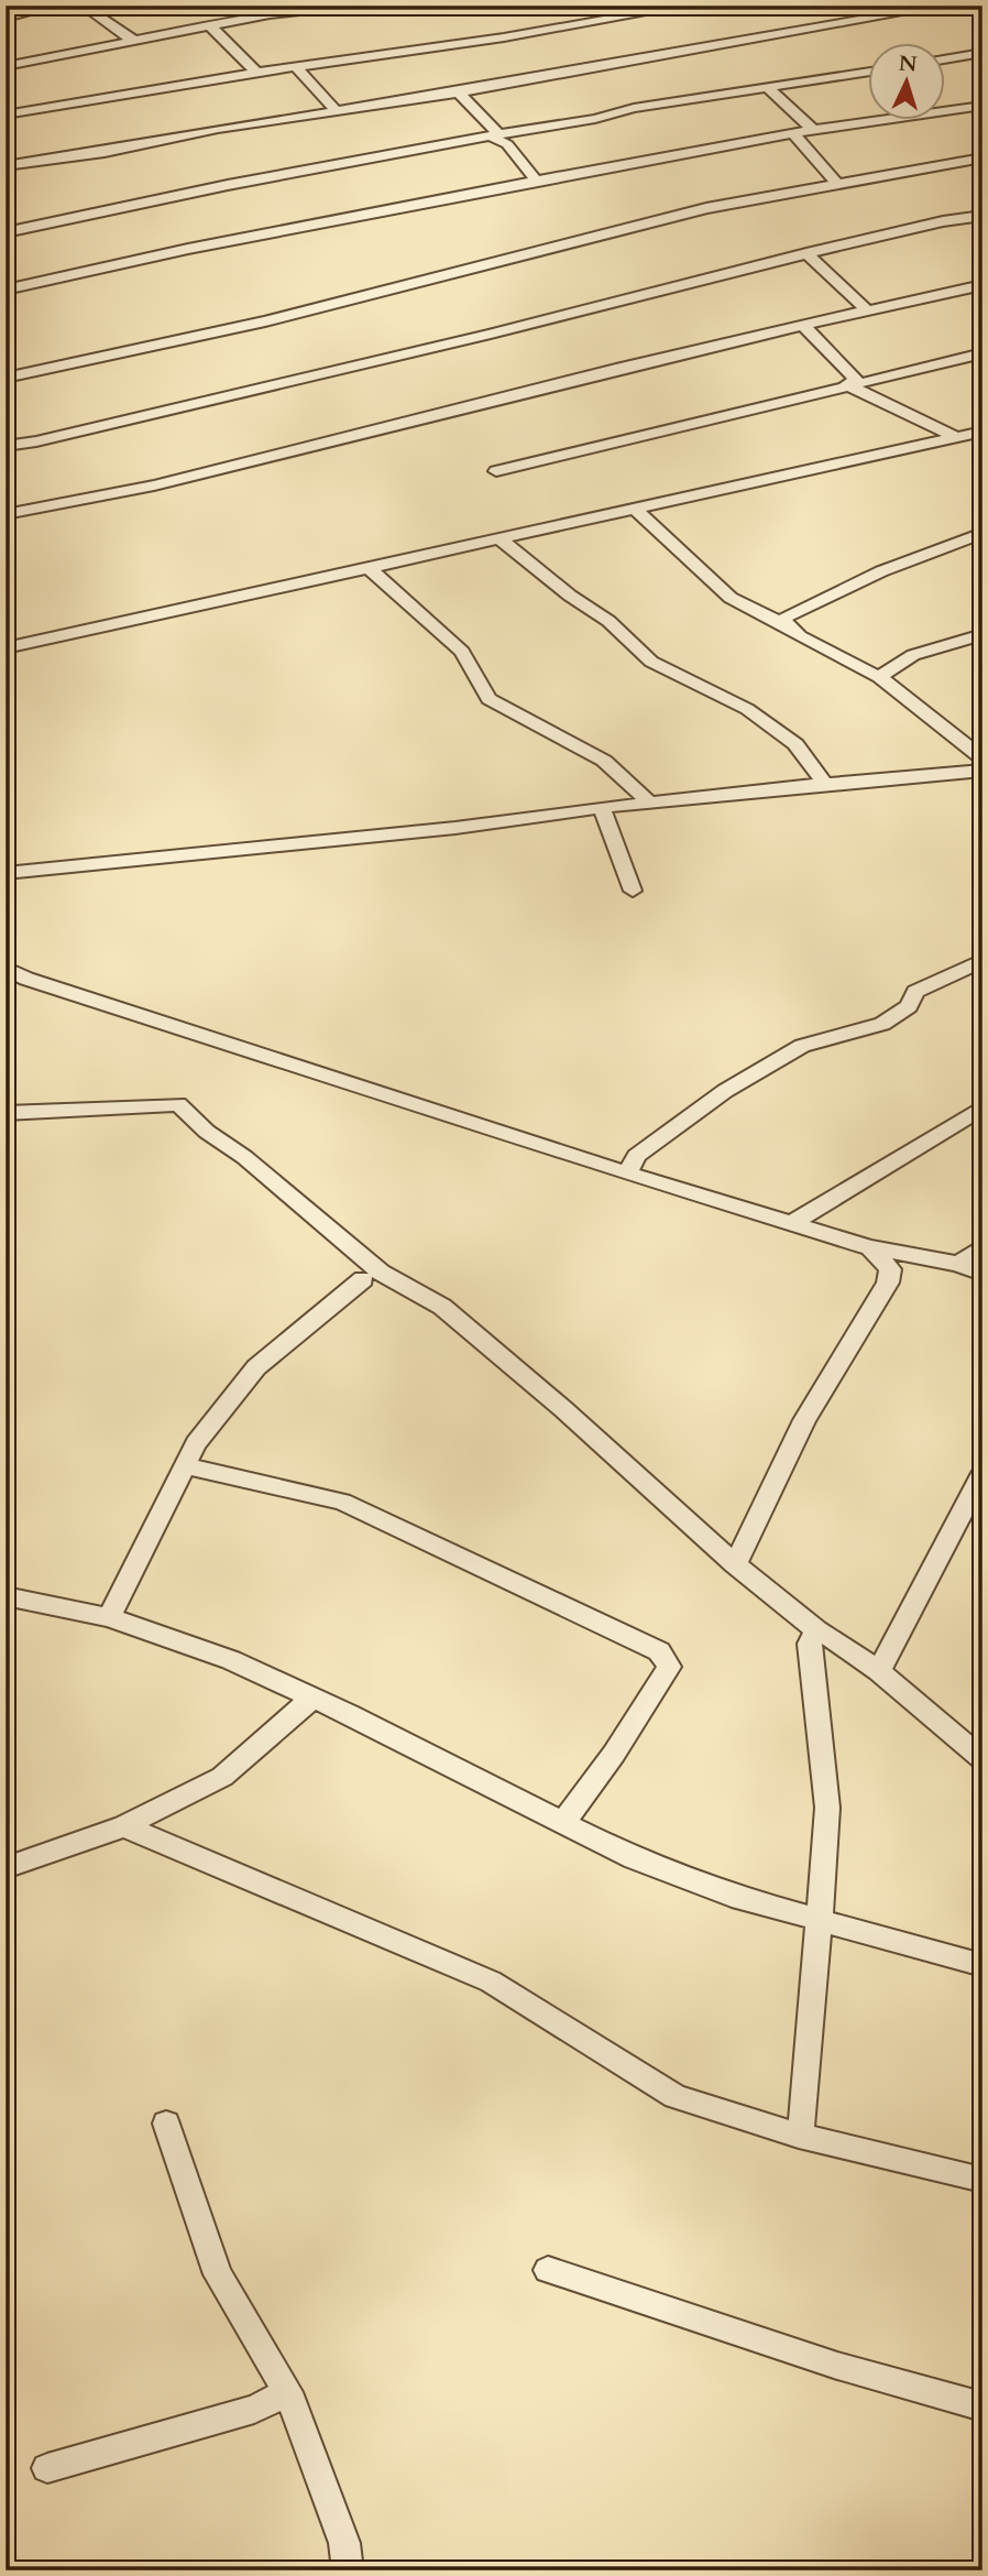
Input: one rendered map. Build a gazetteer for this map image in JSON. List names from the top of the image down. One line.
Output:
{"north":"top"}
